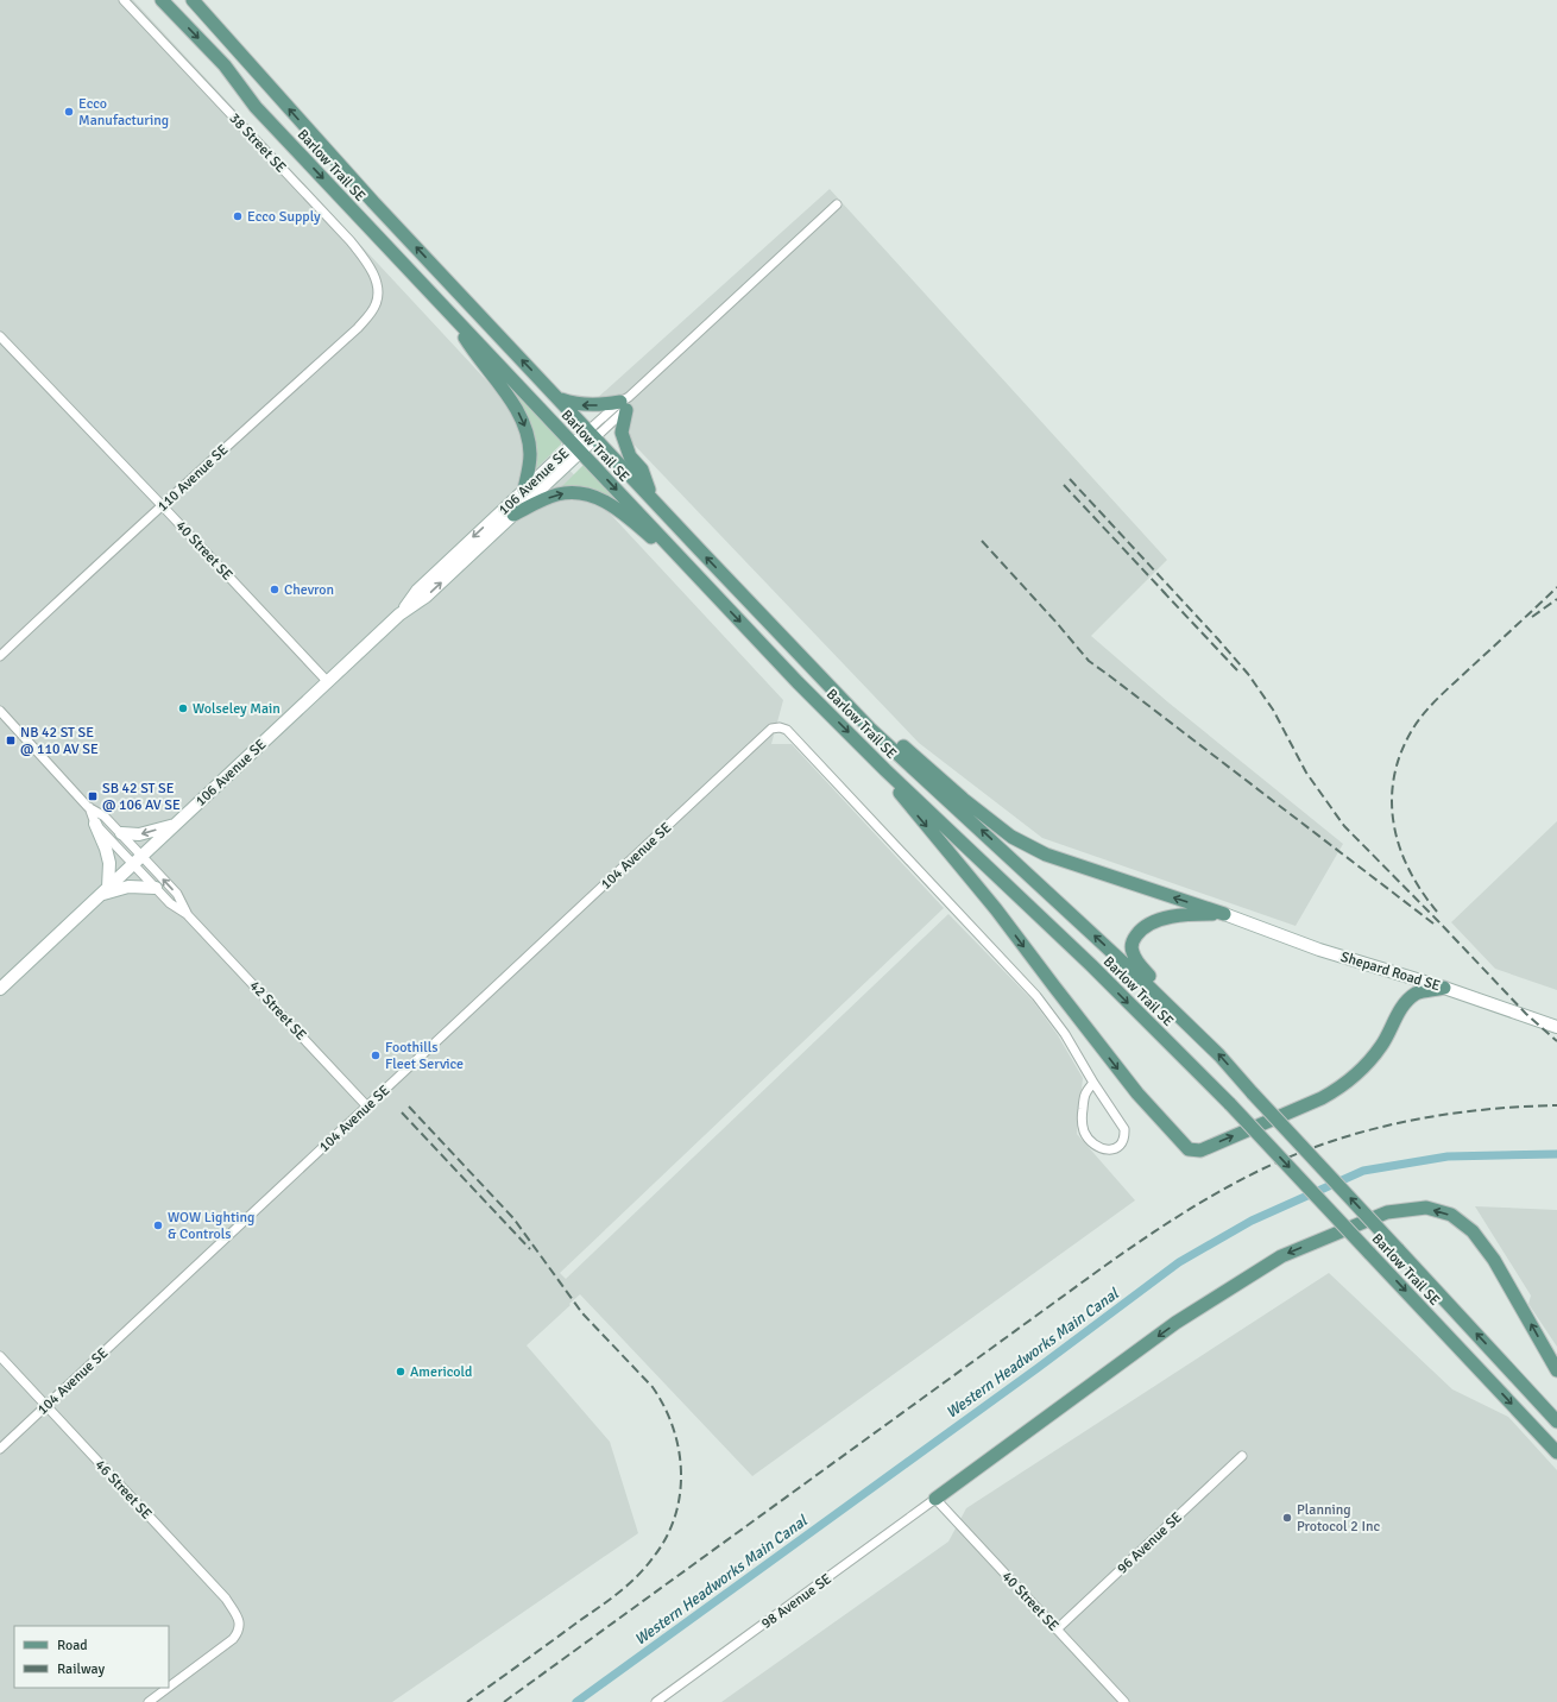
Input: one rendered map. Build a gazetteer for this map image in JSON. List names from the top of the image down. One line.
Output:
{"streets":{"main road":["Barlow Trail SE"],"street":["38 Street SE","110 Avenue SE","106 Avenue SE","40 Street SE","104 Avenue SE","Shepard Road SE","42 Street SE","46 Street SE","96 Avenue SE","98 Avenue SE"]},"crossings":[["38 Street SE","110 Avenue SE"],["Barlow Trail SE","106 Avenue SE"],["110 Avenue SE","40 Street SE"],["106 Avenue SE","40 Street SE"],["106 Avenue SE","42 Street SE"],["40 Street SE","96 Avenue SE"],["40 Street SE","98 Avenue SE"],["104 Avenue SE","42 Street SE"],["104 Avenue SE","46 Street SE"]],"water":["Western Headworks Main Canal"],"places":{"other":["Ecco Manufacturing","Ecco Supply","Chevron","Wolseley Main","Foothills Fleet Service","WOW Lighting & Controls","Americold","Planning Protocol 2 Inc"],"transit":["NB 42 ST SE @ 110 AV SE","SB 42 ST SE @ 106 AV SE"]},"legend":["Road","Railway"]}
